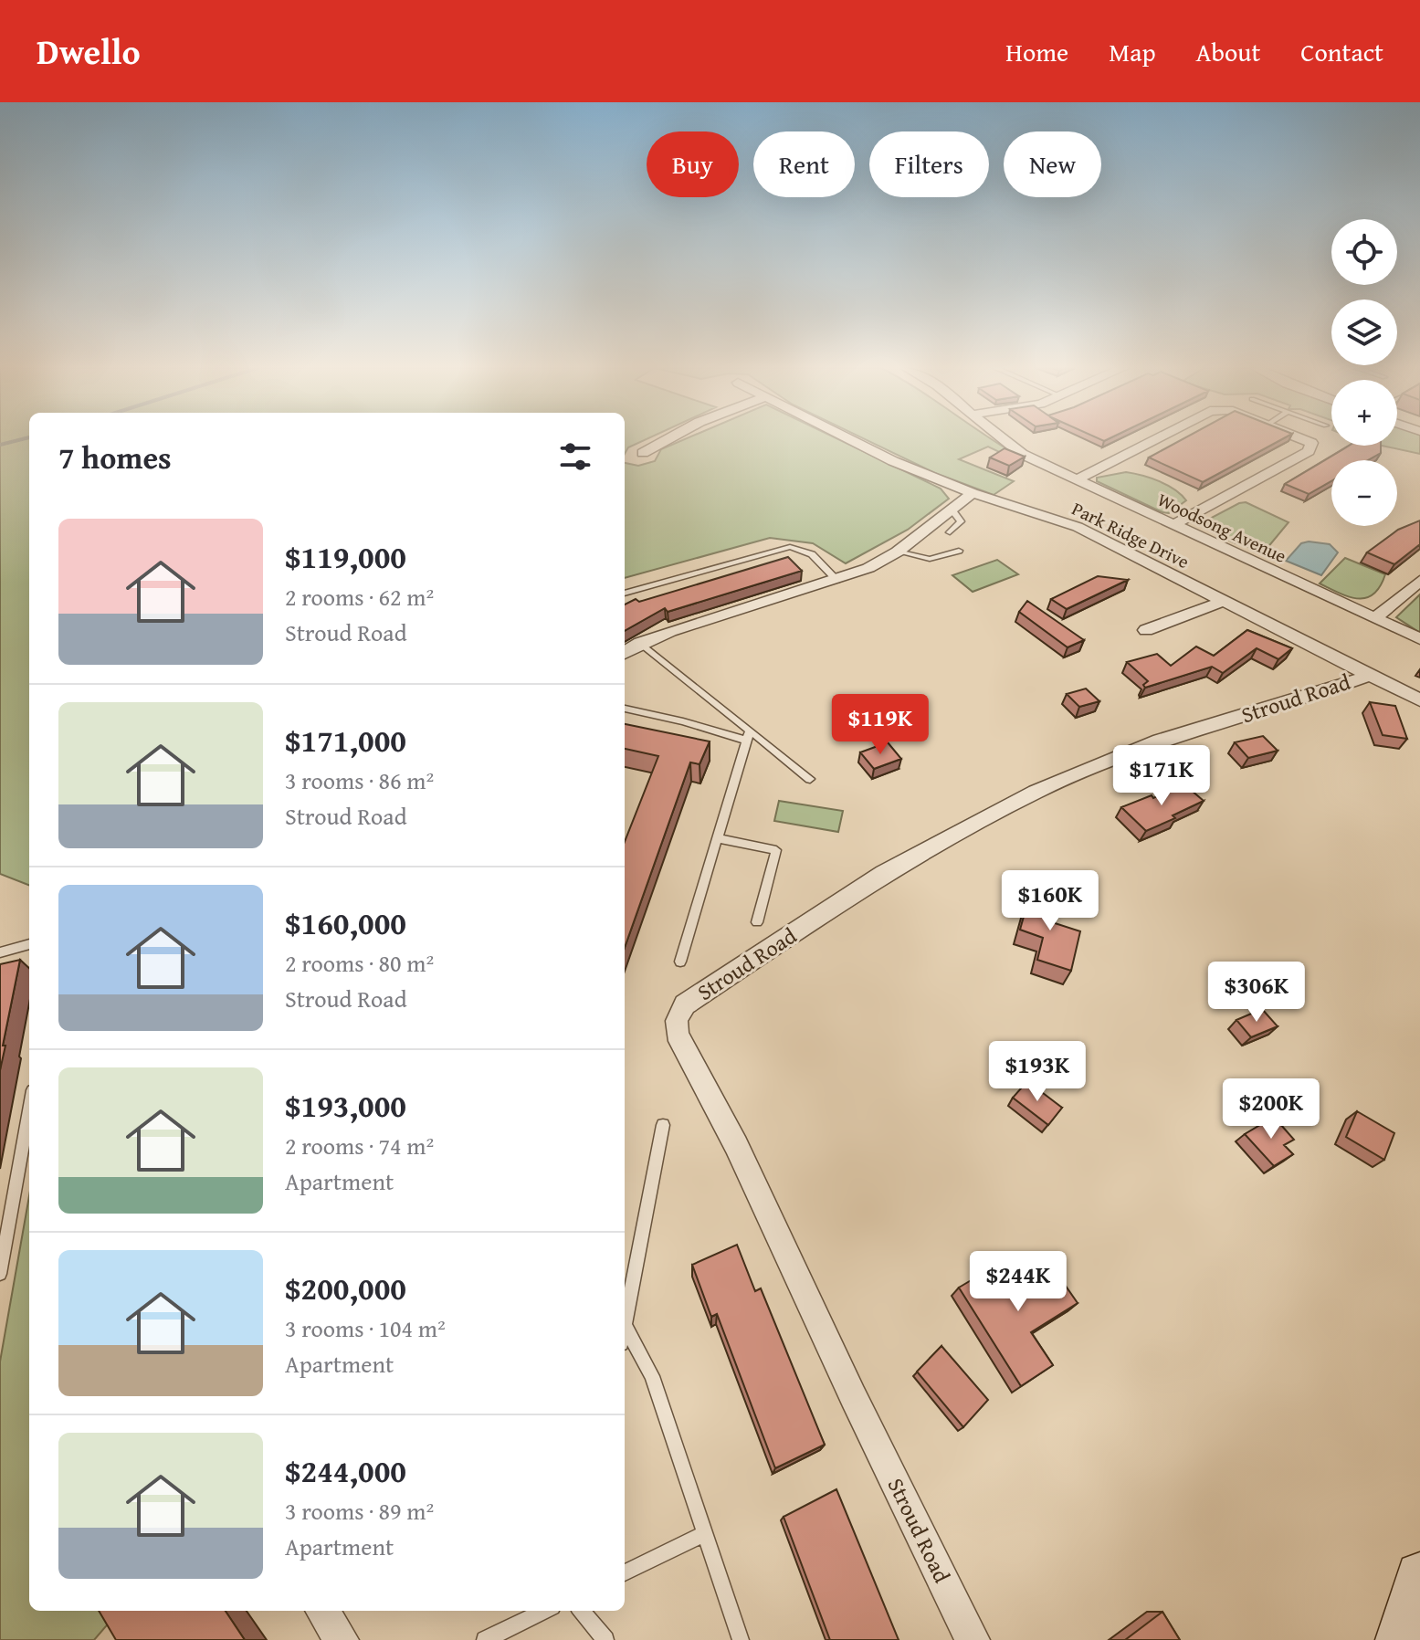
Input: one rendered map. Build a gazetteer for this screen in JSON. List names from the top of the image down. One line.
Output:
{"streets":{"street":["Woodsong Avenue","Park Ridge Drive","Stroud Road"]},"crossings":[["Park Ridge Drive","Stroud Road"]],"page":{"header":"Dwello","nav":["Home","Map","About","Contact"],"chip":["Buy","Rent","Filters","New"],"map_buttons":["+","−"],"heading":"7 homes","list":[{"name":"$119,000","note":"2 rooms · 62 m² · Stroud Road"},{"name":"$171,000","note":"3 rooms · 86 m² · Stroud Road"},{"name":"$160,000","note":"2 rooms · 80 m² · Stroud Road"},{"name":"$193,000","note":"2 rooms · 74 m² · Apartment"},{"name":"$200,000","note":"3 rooms · 104 m² · Apartment"},{"name":"$244,000","note":"3 rooms · 89 m² · Apartment"}],"price":["$119K","$171K","$160K","$306K","$193K","$200K","$244K"]}}
